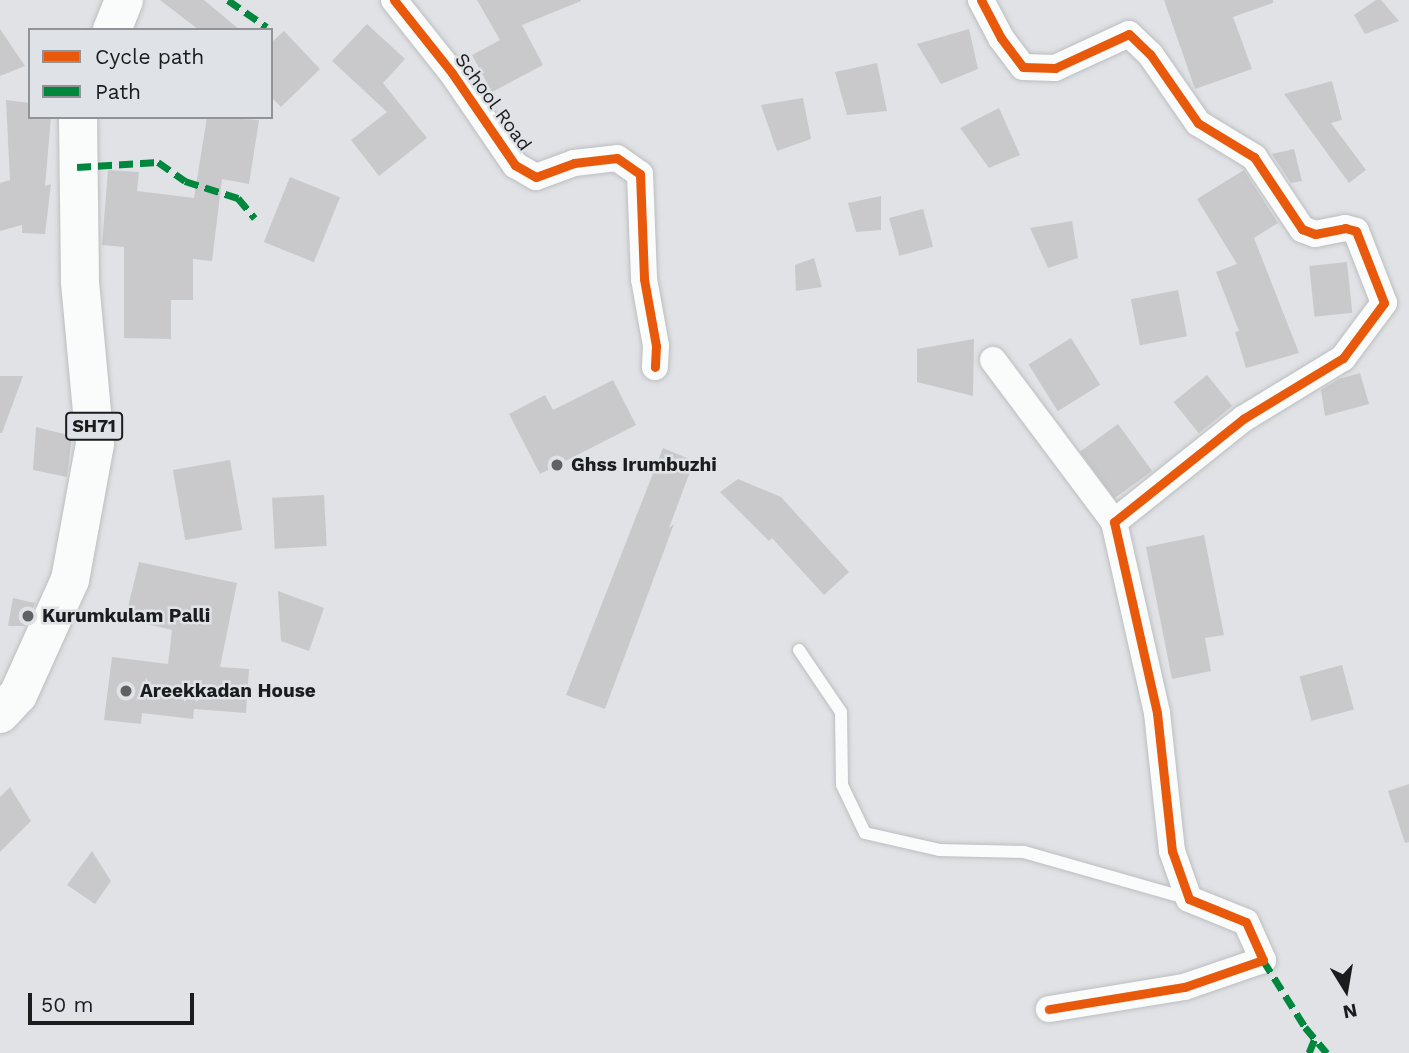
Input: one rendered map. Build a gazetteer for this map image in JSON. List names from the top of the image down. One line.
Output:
{"streets":{"main road":["SH71"],"street":["School Road"]},"places":["Ghss Irumbuzhi","Kurumkulam Palli","Areekkadan House"],"legend":["Cycle path","Path"],"scale_bar":"50 m","north":"bottom"}
